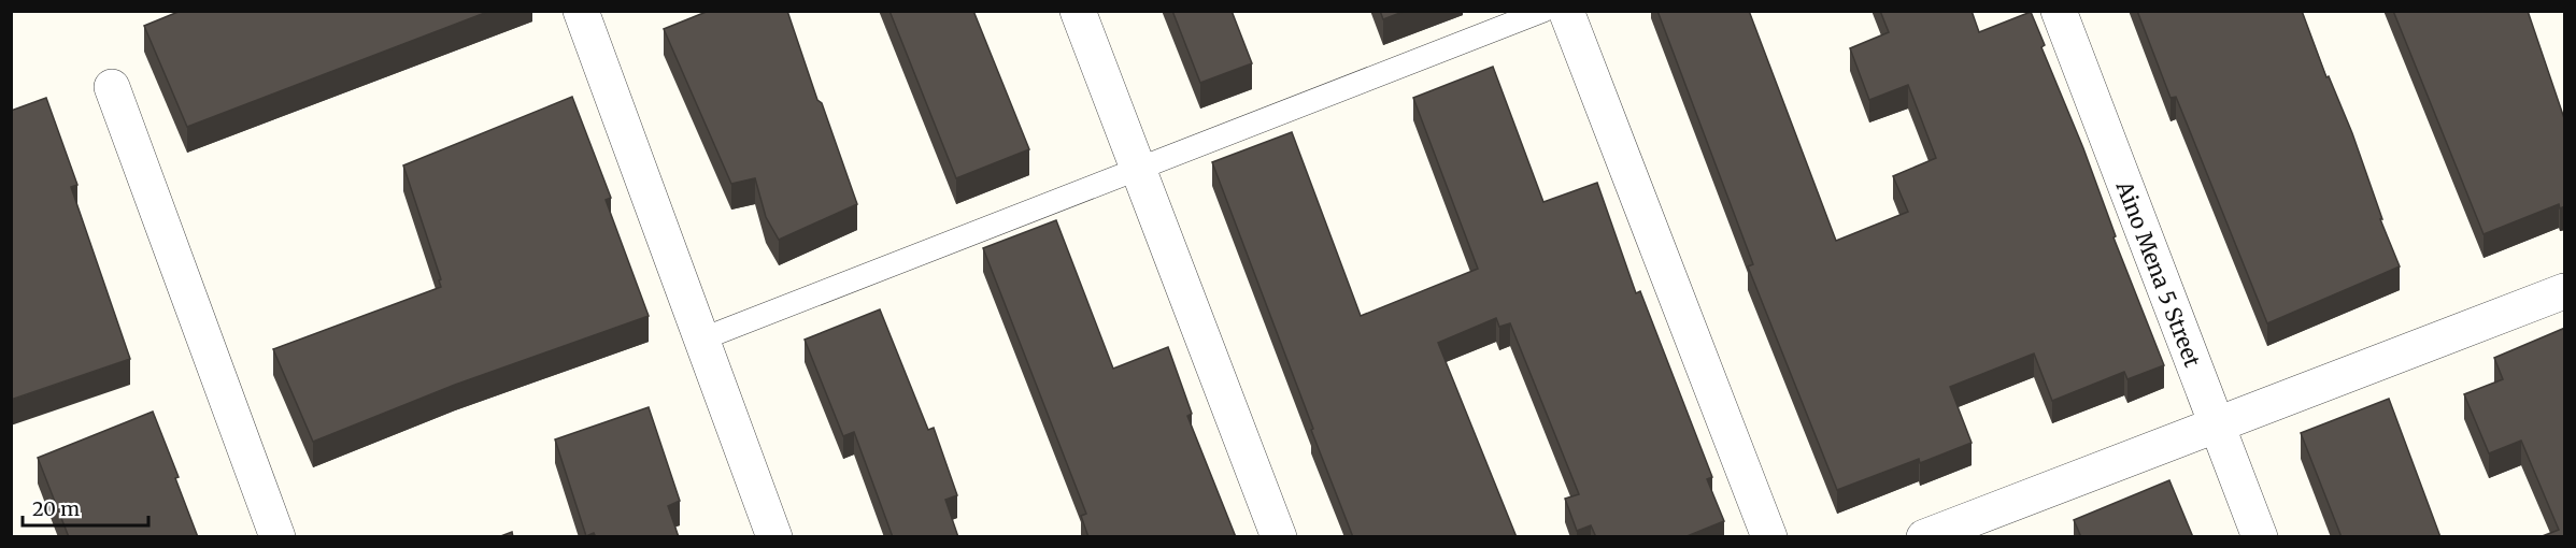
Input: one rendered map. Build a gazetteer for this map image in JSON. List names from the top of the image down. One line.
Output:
{"streets":{"street":["Aino Mena 5 Street"]},"scale_bar":"20 m"}
